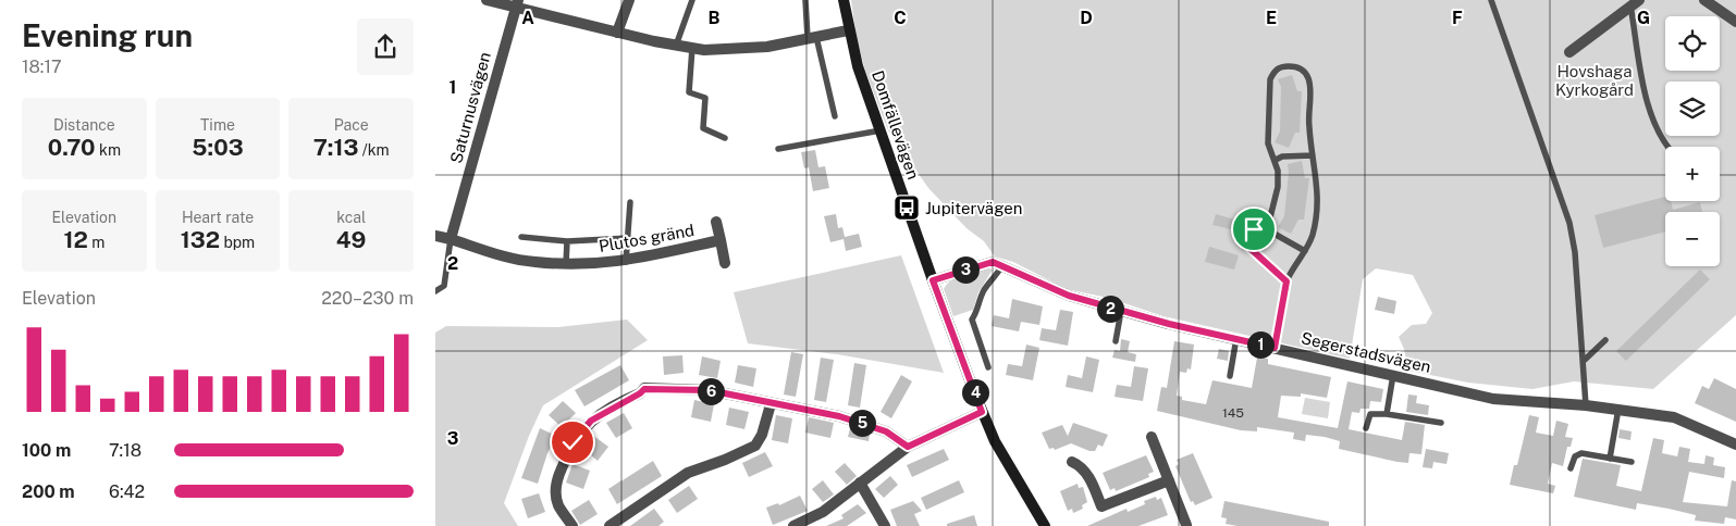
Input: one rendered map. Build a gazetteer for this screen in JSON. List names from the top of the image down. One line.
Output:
{"streets":{"street":["Saturnusvägen","Domfällevägen","Plutos gränd","Segerstadsvägen"]},"crossings":[["Saturnusvägen","Plutos gränd"],["Domfällevägen","Segerstadsvägen"]],"parks":["Hovshaga Kyrkogård"],"places":{"bus stop":["Jupitervägen"]},"house_numbers":["145"],"page":{"heading":["Evening run","18:17"],"map_buttons":["+","−"],"stats":[["Distance","0.70 km"],["Time","5:03"],["Pace","7:13 /km"],["Elevation","12 m"],["Heart rate","132 bpm"],["kcal","49"]],"pins":["3","2","1","6","4","5"],"chart":["Elevation","220–230 m"],"list":[{"name":"100 m","note":"7:18"},{"name":"200 m","note":"6:42"}]},"grid":{"columns":["A","B","C","D","E","F","G"],"rows":["1","2","3"]}}
